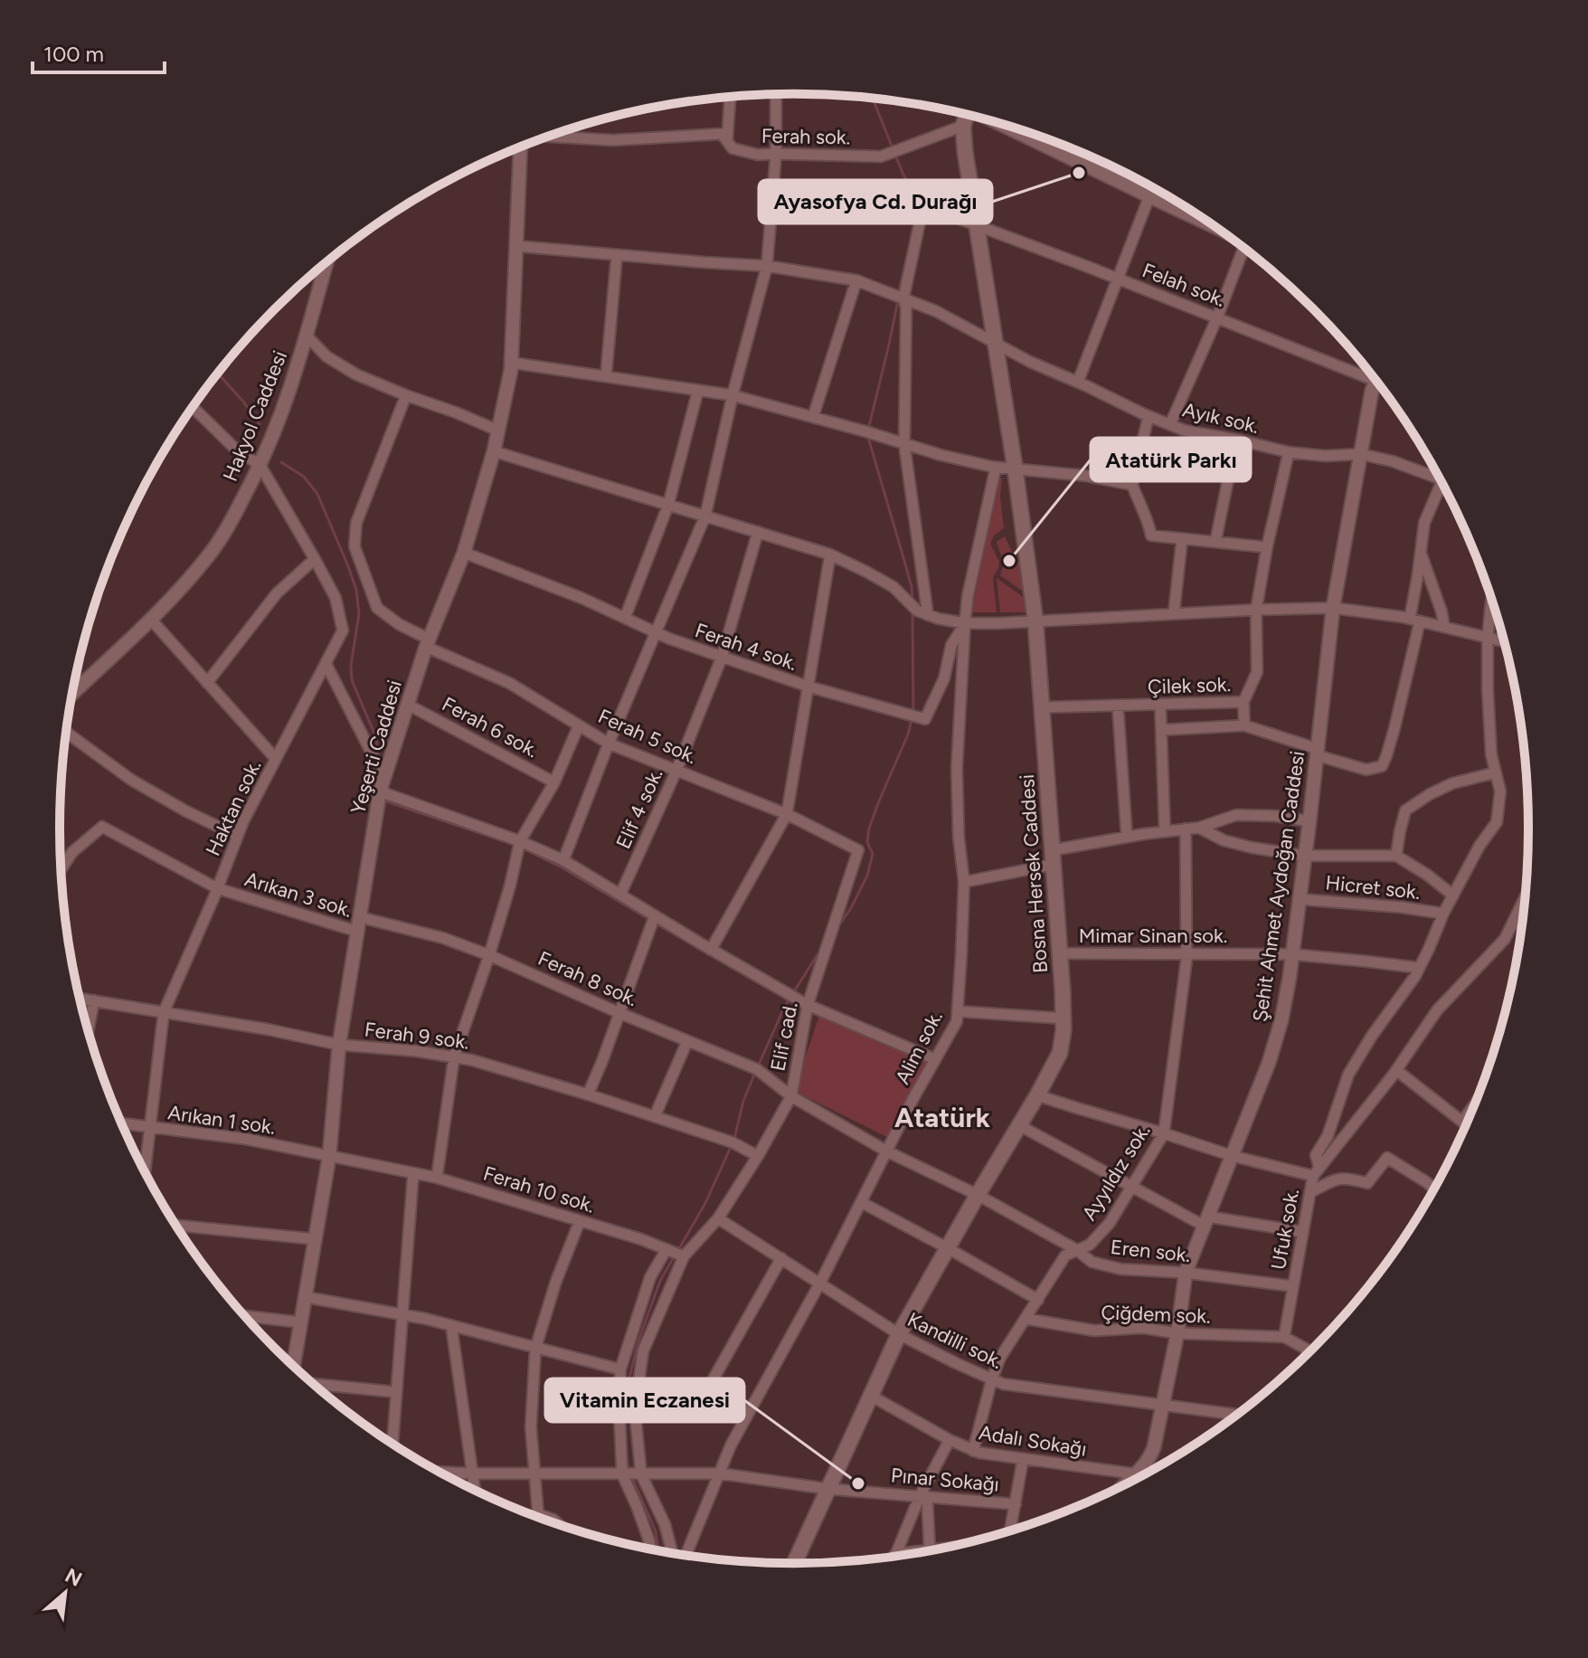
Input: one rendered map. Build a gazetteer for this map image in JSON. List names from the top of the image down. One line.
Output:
{"streets":{"main road":["Bosna Hersek Caddesi"],"street":["Ferah sok.","Felah sok.","Hakyol Caddesi","Ayık sok.","Ferah 4 sok.","Çilek sok.","Ferah 6 sok.","Ferah 5 sok.","Yeşerti Caddesi","Haktan sok.","Elif 4 sok.","Şehit Ahmet Aydoğan Caddesi","Hicret sok.","Arıkan 3 sok.","Mimar Sinan sok.","Ferah 8 sok.","Ferah 9 sok.","Elif cad.","Alim sok.","Arıkan 1 sok.","Ayyıldız sok.","Ferah 10 sok.","Ufuk sok.","Eren sok.","Çiğdem sok.","Kandilli sok.","Adalı Sokağı","Pınar Sokağı"]},"crossings":[["Ferah sok.","Bosna Hersek Caddesi"],["Felah sok.","Ayık sok."],["Felah sok.","Bosna Hersek Caddesi"],["Hakyol Caddesi","Haktan sok."],["Ayık sok.","Çilek sok."],["Ayık sok.","Yeşerti Caddesi"],["Ayık sok.","Bosna Hersek Caddesi"],["Ayık sok.","Şehit Ahmet Aydoğan Caddesi"],["Ferah 4 sok.","Yeşerti Caddesi"],["Ferah 4 sok.","Elif 4 sok."],["Ferah 4 sok.","Alim sok."],["Çilek sok.","Bosna Hersek Caddesi"],["Ferah 6 sok.","Yeşerti Caddesi"],["Ferah 5 sok.","Yeşerti Caddesi"],["Ferah 5 sok.","Elif 4 sok."],["Ferah 5 sok.","Elif cad."],["Yeşerti Caddesi","Arıkan 3 sok."],["Yeşerti Caddesi","Ferah 8 sok."],["Yeşerti Caddesi","Ferah 9 sok."],["Yeşerti Caddesi","Arıkan 1 sok."],["Yeşerti Caddesi","Ferah 10 sok."],["Haktan sok.","Arıkan 3 sok."],["Haktan sok.","Ferah 9 sok."],["Haktan sok.","Arıkan 1 sok."],["Bosna Hersek Caddesi","Mimar Sinan sok."],["Bosna Hersek Caddesi","Eren sok."],["Bosna Hersek Caddesi","Kandilli sok."],["Bosna Hersek Caddesi","Adalı Sokağı"],["Bosna Hersek Caddesi","Pınar Sokağı"],["Şehit Ahmet Aydoğan Caddesi","Hicret sok."],["Şehit Ahmet Aydoğan Caddesi","Mimar Sinan sok."],["Şehit Ahmet Aydoğan Caddesi","Eren sok."],["Şehit Ahmet Aydoğan Caddesi","Çiğdem sok."],["Şehit Ahmet Aydoğan Caddesi","Kandilli sok."],["Şehit Ahmet Aydoğan Caddesi","Adalı Sokağı"],["Mimar Sinan sok.","Ayyıldız sok."],["Ferah 8 sok.","Elif cad."],["Ferah 8 sok.","Alim sok."],["Ferah 8 sok.","Eren sok."],["Ferah 9 sok.","Elif cad."],["Elif cad.","Kandilli sok."],["Alim sok.","Eren sok."],["Alim sok.","Kandilli sok."],["Alim sok.","Pınar Sokağı"],["Arıkan 1 sok.","Ferah 10 sok."],["Ayyıldız sok.","Eren sok."],["Ayyıldız sok.","Çiğdem sok."],["Ayyıldız sok.","Kandilli sok."],["Ayyıldız sok.","Adalı Sokağı"],["Ufuk sok.","Eren sok."],["Ufuk sok.","Çiğdem sok."]],"districts":["Atatürk"],"places":["Ayasofya Cd. Durağı","Atatürk Parkı","Vitamin Eczanesi"],"scale_bar":"100 m","north":"top right"}
